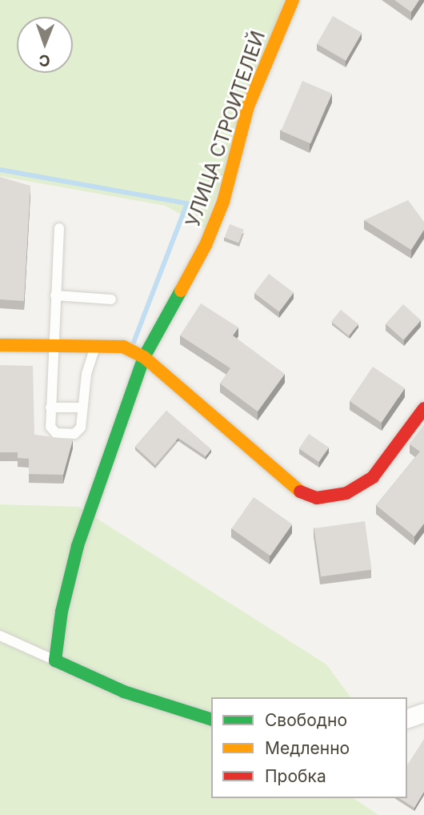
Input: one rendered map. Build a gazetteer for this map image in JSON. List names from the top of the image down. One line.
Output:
{"streets":{"street":["УЛИЦА СТРОИТЕЛЕЙ"]},"legend":["Свободно","Медленно","Пробка"],"north":"bottom"}
